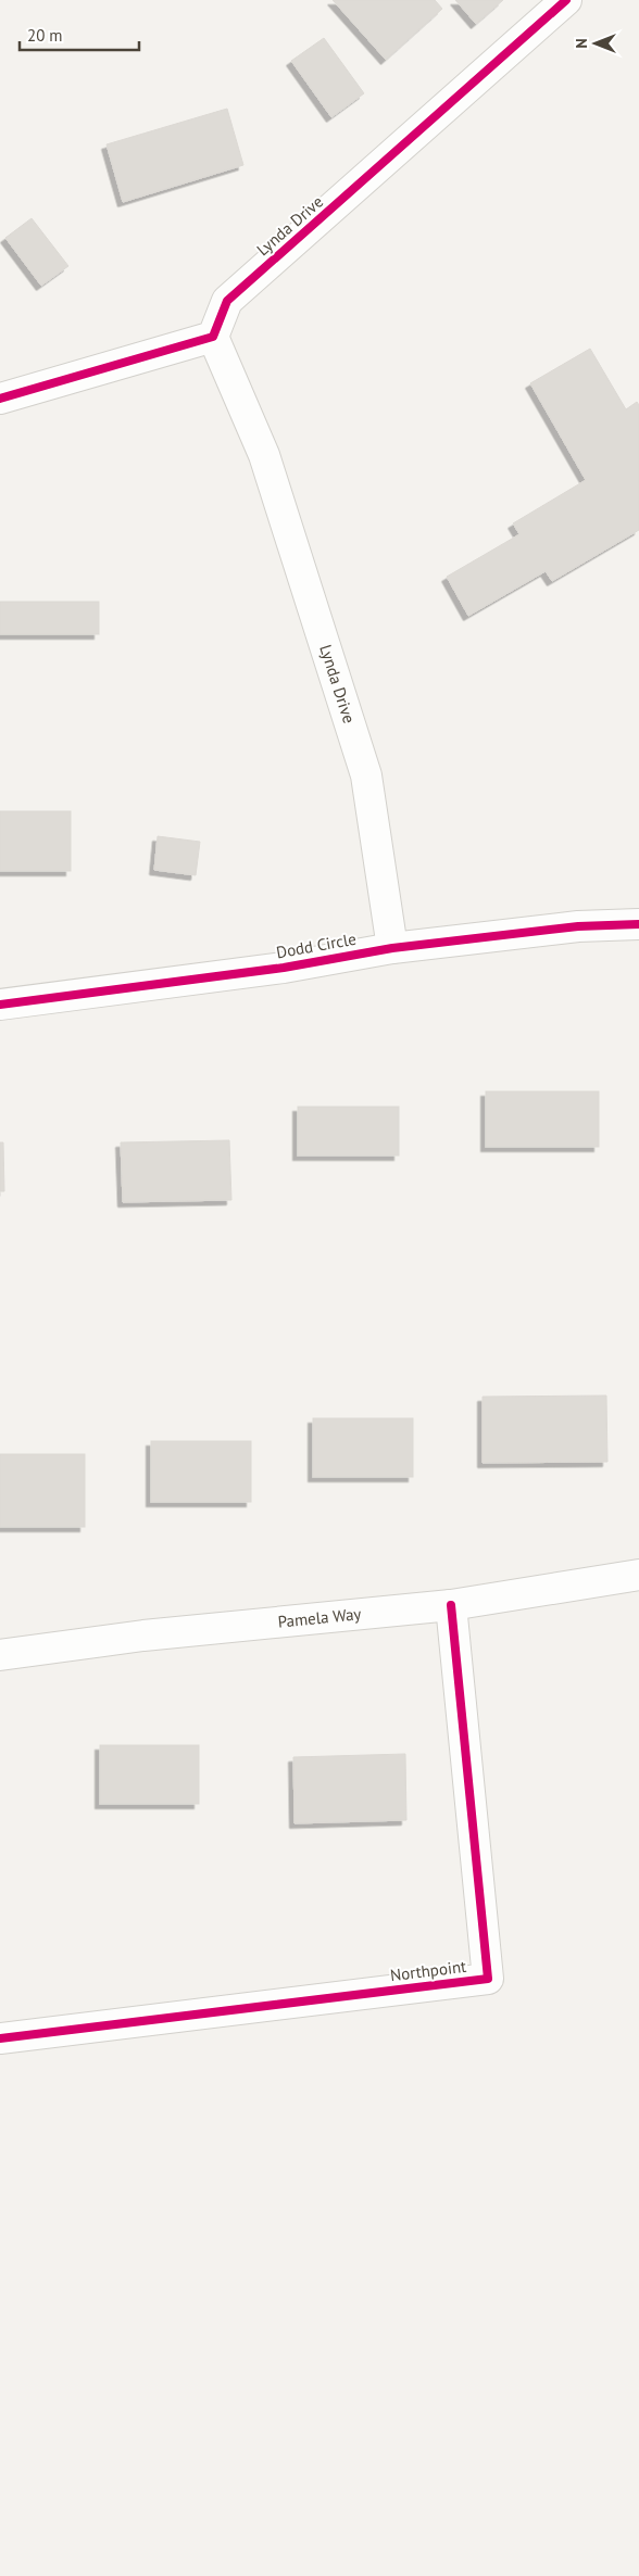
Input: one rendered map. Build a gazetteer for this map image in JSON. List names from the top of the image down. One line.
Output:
{"streets":{"street":["Lynda Drive","Dodd Circle","Pamela Way","Northpoint"]},"crossings":[["Lynda Drive","Dodd Circle"],["Pamela Way","Northpoint"]],"scale_bar":"20 m","north":"left"}
